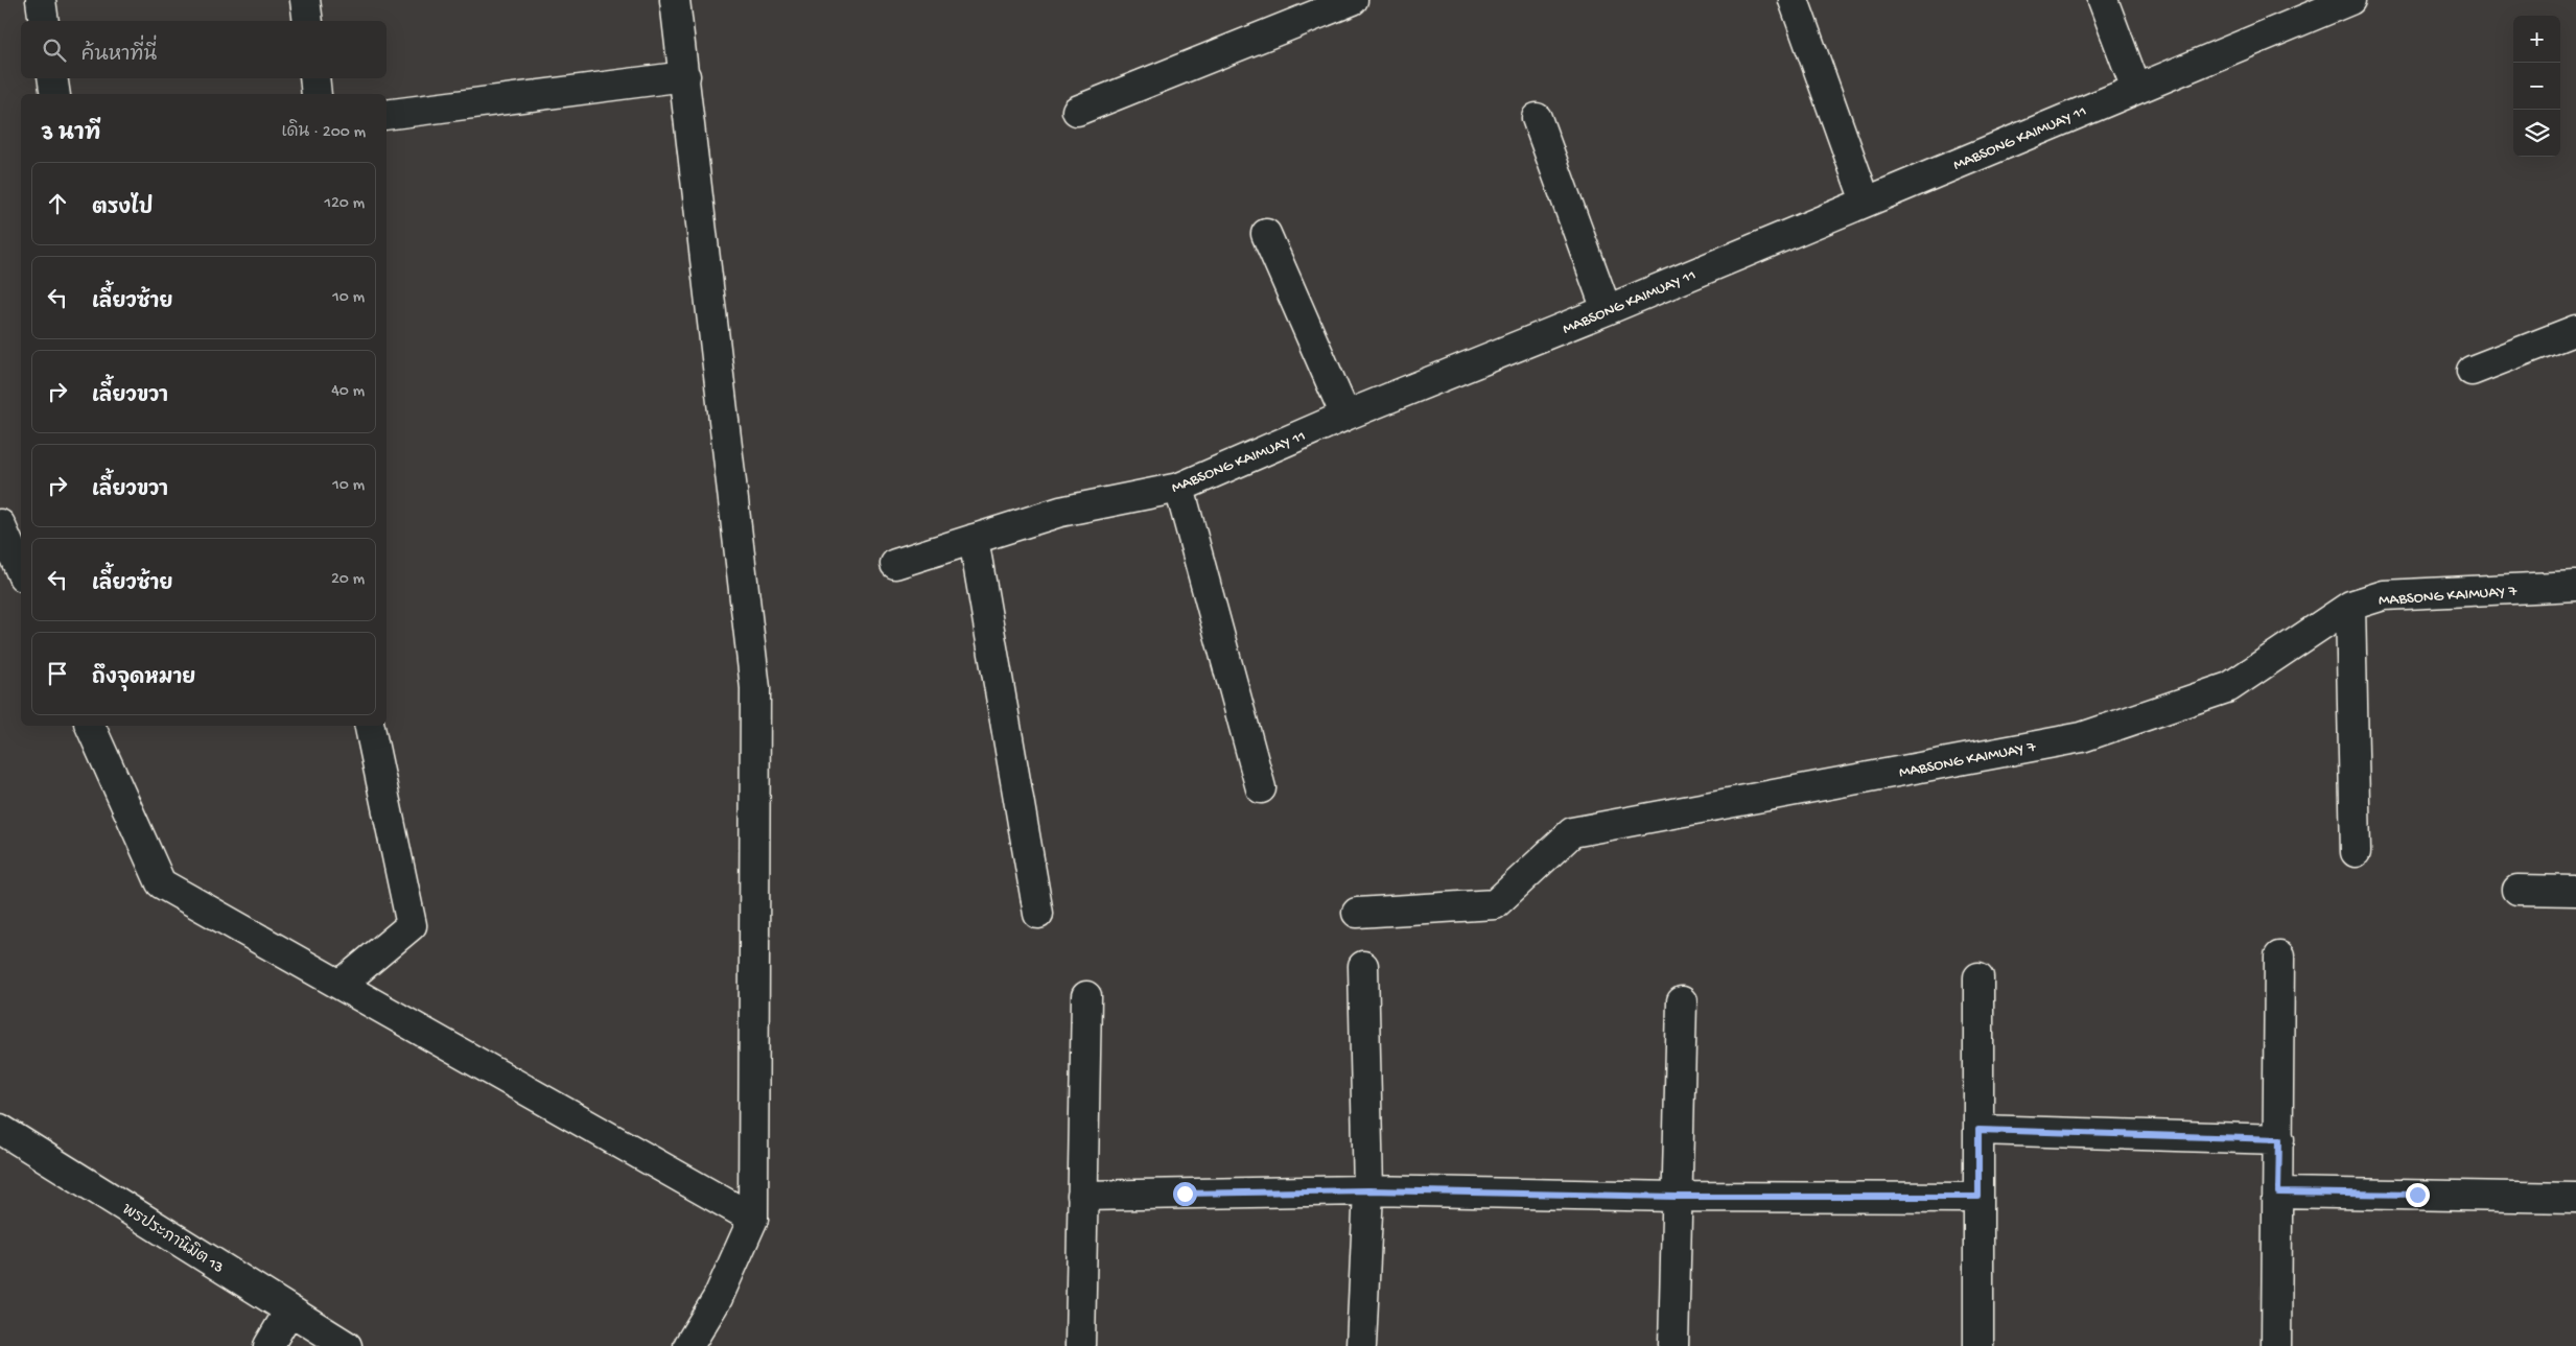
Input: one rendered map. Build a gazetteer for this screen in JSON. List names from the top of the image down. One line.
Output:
{"streets":{"street":["MABSONG KAIMUAY 11","MABSONG KAIMUAY 7","พรประภานิมิต 13"]},"page":{"map_buttons":["+","−"],"search":"ค้นหาที่นี่","heading":["3 นาที","เดิน · 200 m"],"list":[["ตรงไป","120 m"],["เลี้ยวซ้าย","10 m"],["เลี้ยวขวา","40 m"],["เลี้ยวขวา","10 m"],["เลี้ยวซ้าย","20 m"],"ถึงจุดหมาย"]}}
